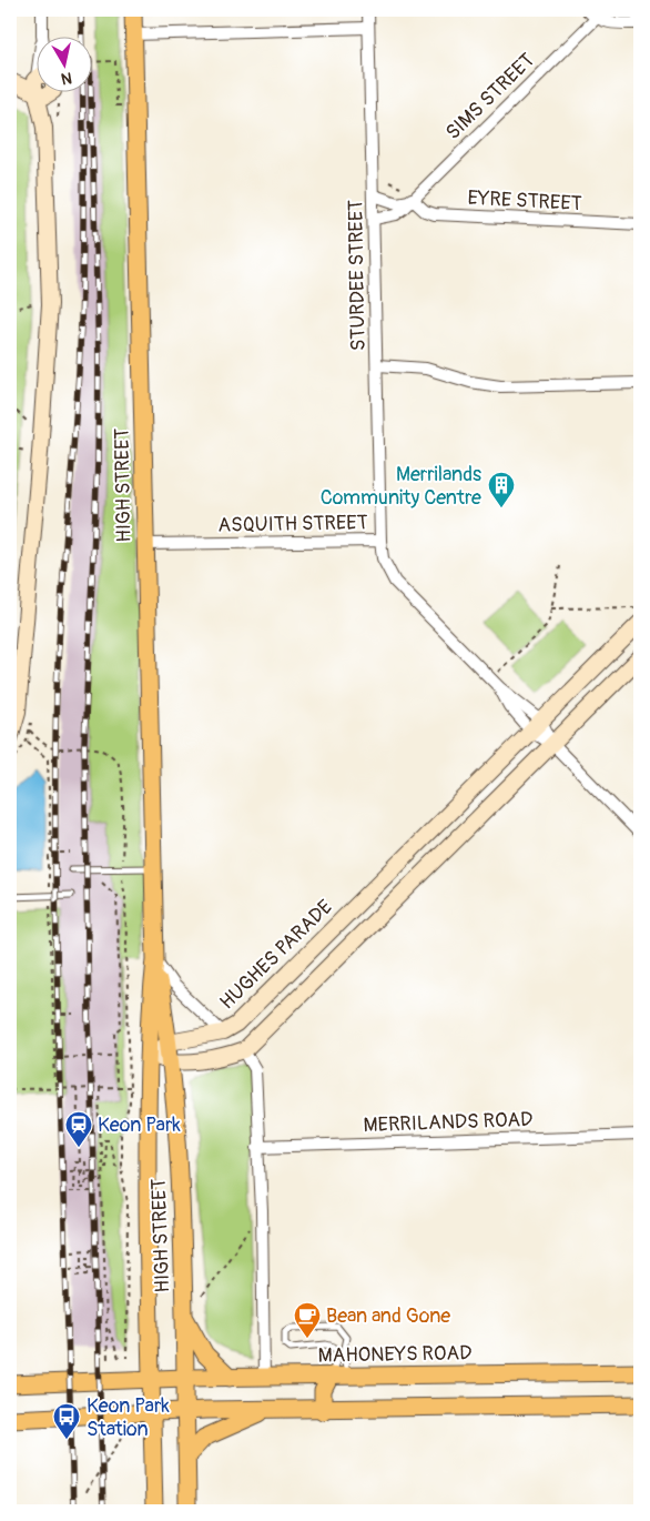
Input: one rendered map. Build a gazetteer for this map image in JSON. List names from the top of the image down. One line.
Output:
{"streets":{"main road":["HIGH STREET","MAHONEYS ROAD"],"street":["SIMS STREET","EYRE STREET","STURDEE STREET","ASQUITH STREET","HUGHES PARADE","MERRILANDS ROAD"]},"crossings":[["SIMS STREET","EYRE STREET"],["SIMS STREET","STURDEE STREET"],["STURDEE STREET","ASQUITH STREET"],["HIGH STREET","ASQUITH STREET"],["HIGH STREET","HUGHES PARADE"],["HIGH STREET","MAHONEYS ROAD"],["ASQUITH STREET","HUGHES PARADE"]],"places":{"building":["Merrilands Community Centre"],"station":["Keon Park"],"cafe":["Bean and Gone"],"bus stop":["Keon Park Station"]},"north":"bottom"}
